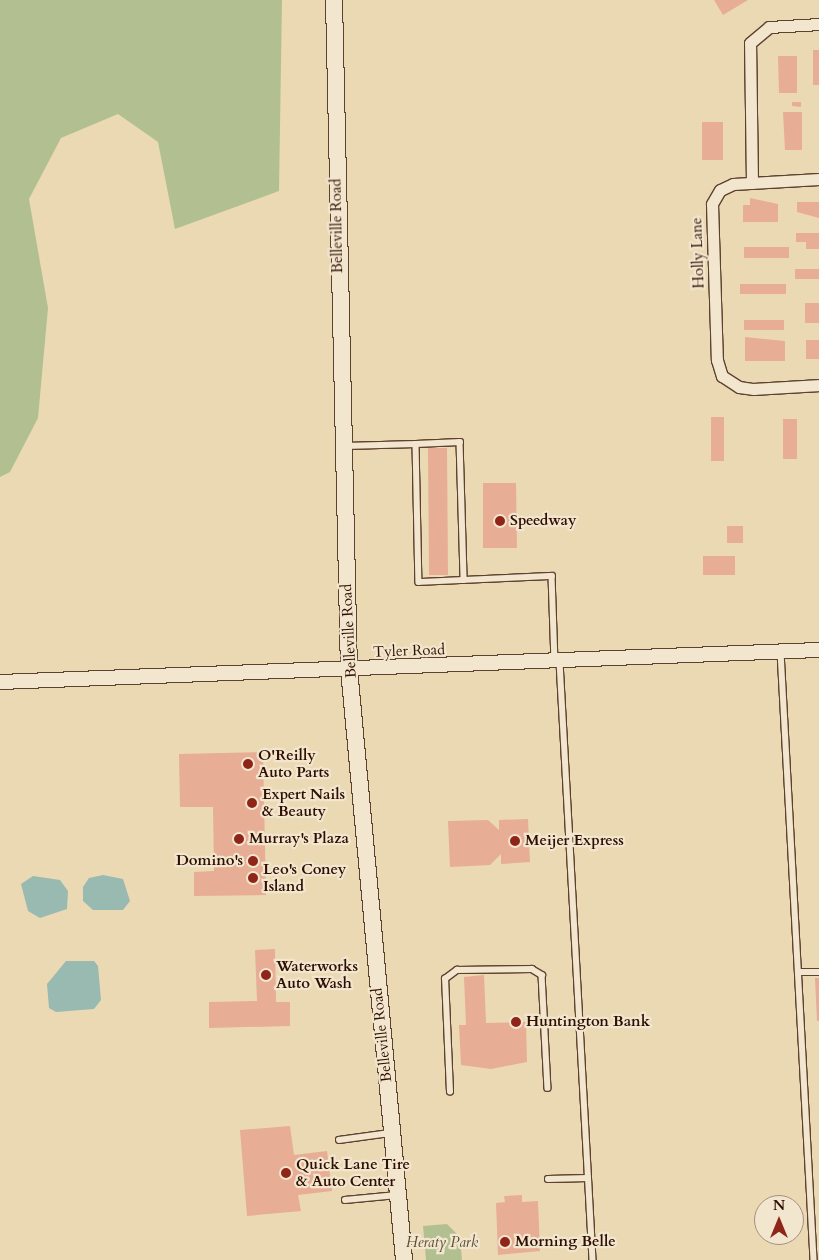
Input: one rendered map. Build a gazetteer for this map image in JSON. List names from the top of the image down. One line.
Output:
{"streets":{"main road":["Belleville Road"],"street":["Holly Lane","Tyler Road"]},"crossings":[["Belleville Road","Tyler Road"]],"parks":["Heraty Park"],"places":["Speedway","O'Reilly Auto Parts","Expert Nails & Beauty","Murray's Plaza","Meijer Express","Domino's","Leo's Coney Island","Waterworks Auto Wash","Huntington Bank","Quick Lane Tire & Auto Center","Morning Belle"],"north":"top"}
